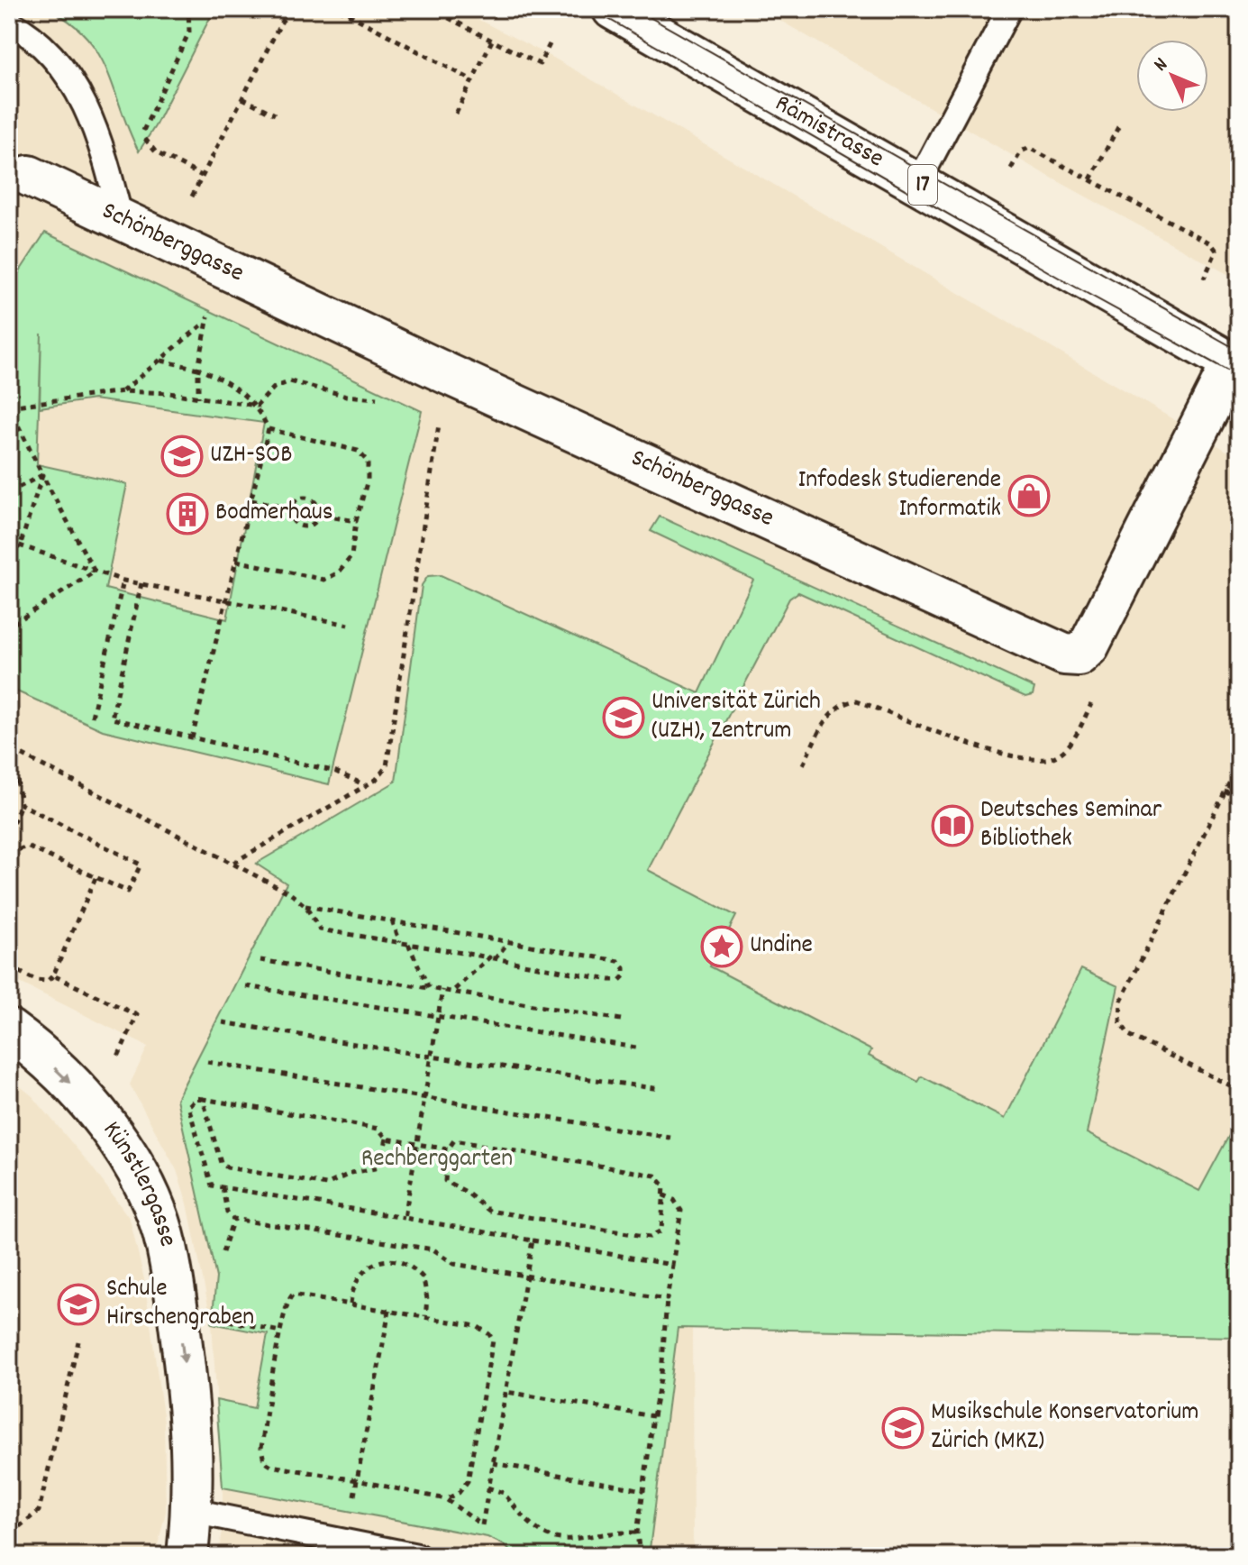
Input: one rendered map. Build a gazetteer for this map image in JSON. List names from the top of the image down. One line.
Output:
{"streets":{"street":["Rämistrasse","17","Schönberggasse","Künstlergasse"]},"crossings":[["Rämistrasse","Schönberggasse"]],"one_way":["Künstlergasse"],"parks":["Rechberggarten"],"places":{"school or university":["UZH-SOB","Universität Zürich (UZH), Zentrum","Schule Hirschengraben","Musikschule Konservatorium Zürich (MKZ)"],"shop":["Infodesk Studierende Informatik"],"building":["Bodmerhaus"],"library":["Deutsches Seminar Bibliothek"],"place":["Undine"]},"north":"top left"}
